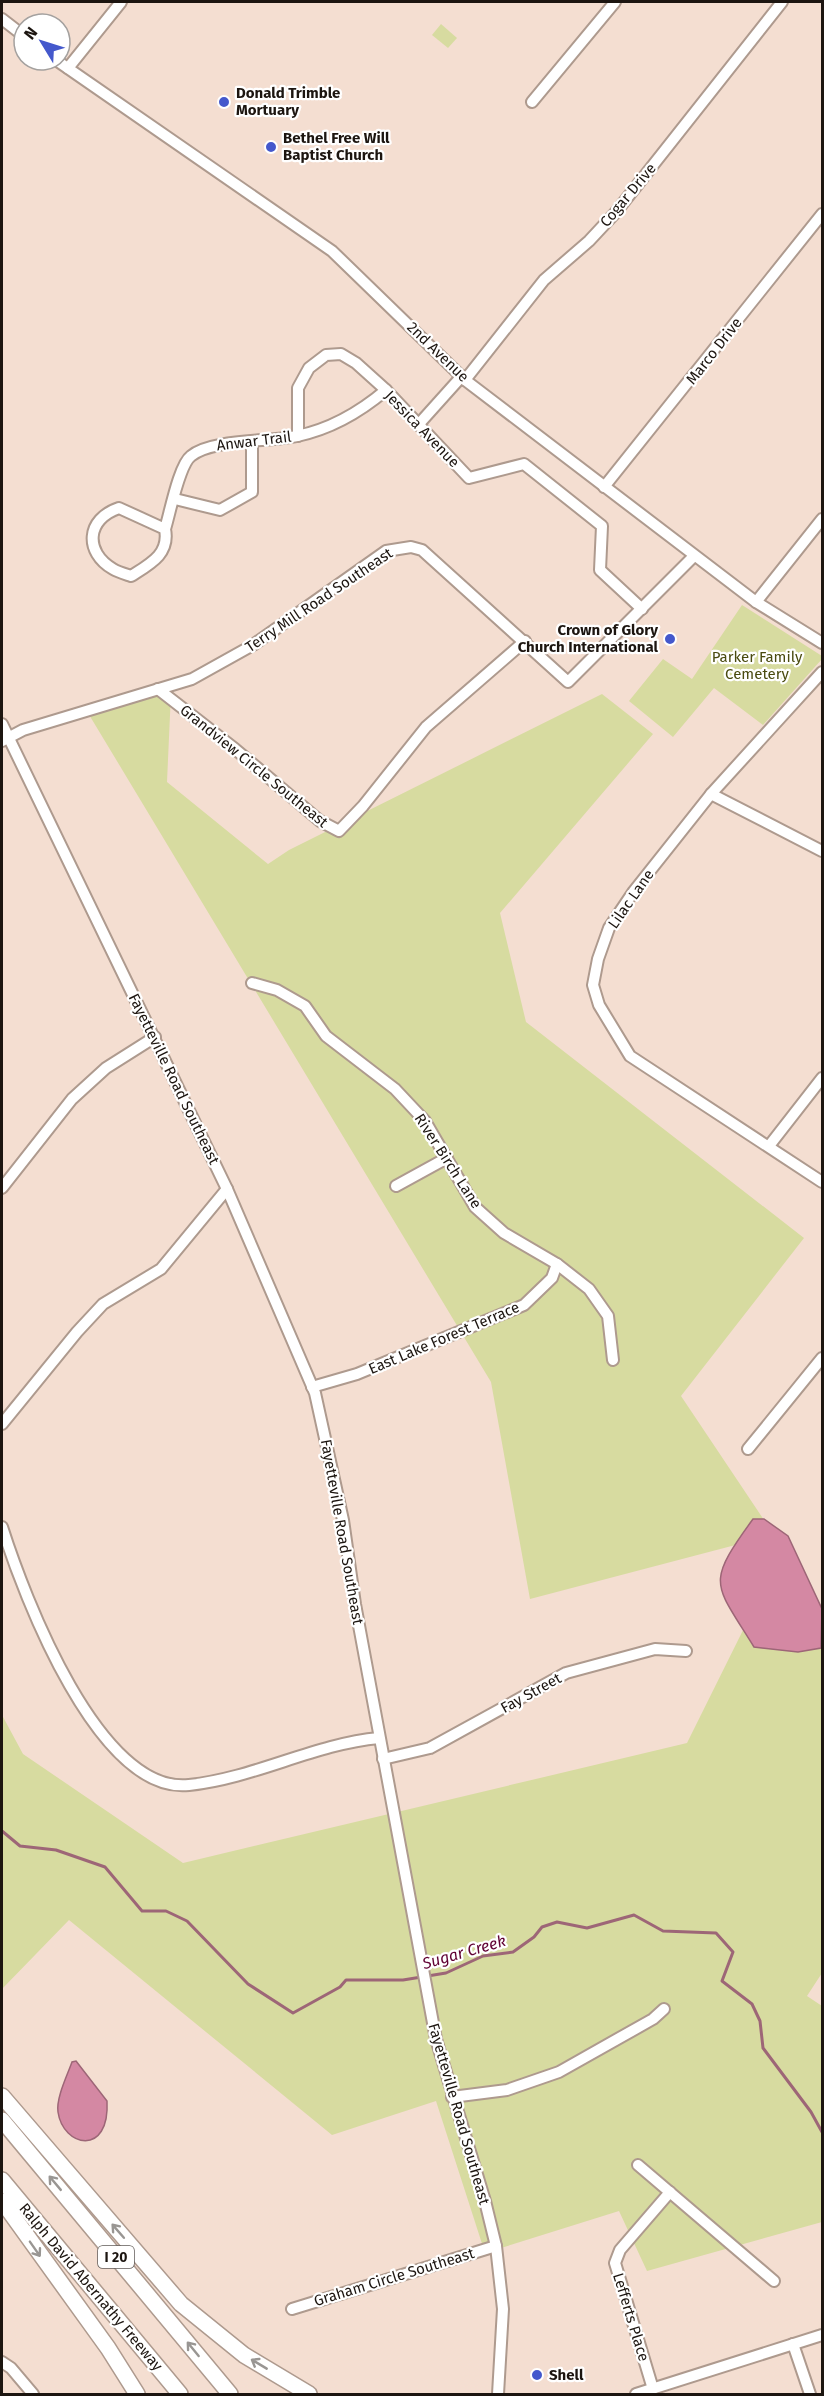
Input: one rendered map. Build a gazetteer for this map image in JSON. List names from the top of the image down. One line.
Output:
{"streets":{"highway":["I 20","Ralph David Abernathy Freeway"],"street":["Cogar Drive","Marco Drive","2nd Avenue","Jessica Avenue","Anwar Trail","Terry Mill Road Southeast","Grandview Circle Southeast","Lilac Lane","Fayetteville Road Southeast","River Birch Lane","East Lake Forest Terrace","Fay Street","Graham Circle Southeast","Lefferts Place"]},"crossings":[["Cogar Drive","2nd Avenue"],["Cogar Drive","Jessica Avenue"],["Marco Drive","2nd Avenue"],["2nd Avenue","Terry Mill Road Southeast"],["Jessica Avenue","Anwar Trail"],["Jessica Avenue","Terry Mill Road Southeast"],["Terry Mill Road Southeast","Grandview Circle Southeast"],["Terry Mill Road Southeast","Fayetteville Road Southeast"],["Fayetteville Road Southeast","East Lake Forest Terrace"],["Fayetteville Road Southeast","Fay Street"],["Fayetteville Road Southeast","Graham Circle Southeast"],["River Birch Lane","East Lake Forest Terrace"]],"water":["Sugar Creek"],"parks":["Parker Family Cemetery"],"places":["Donald Trimble Mortuary","Bethel Free Will Baptist Church","Crown of Glory Church International","Shell"],"north":"top left"}
